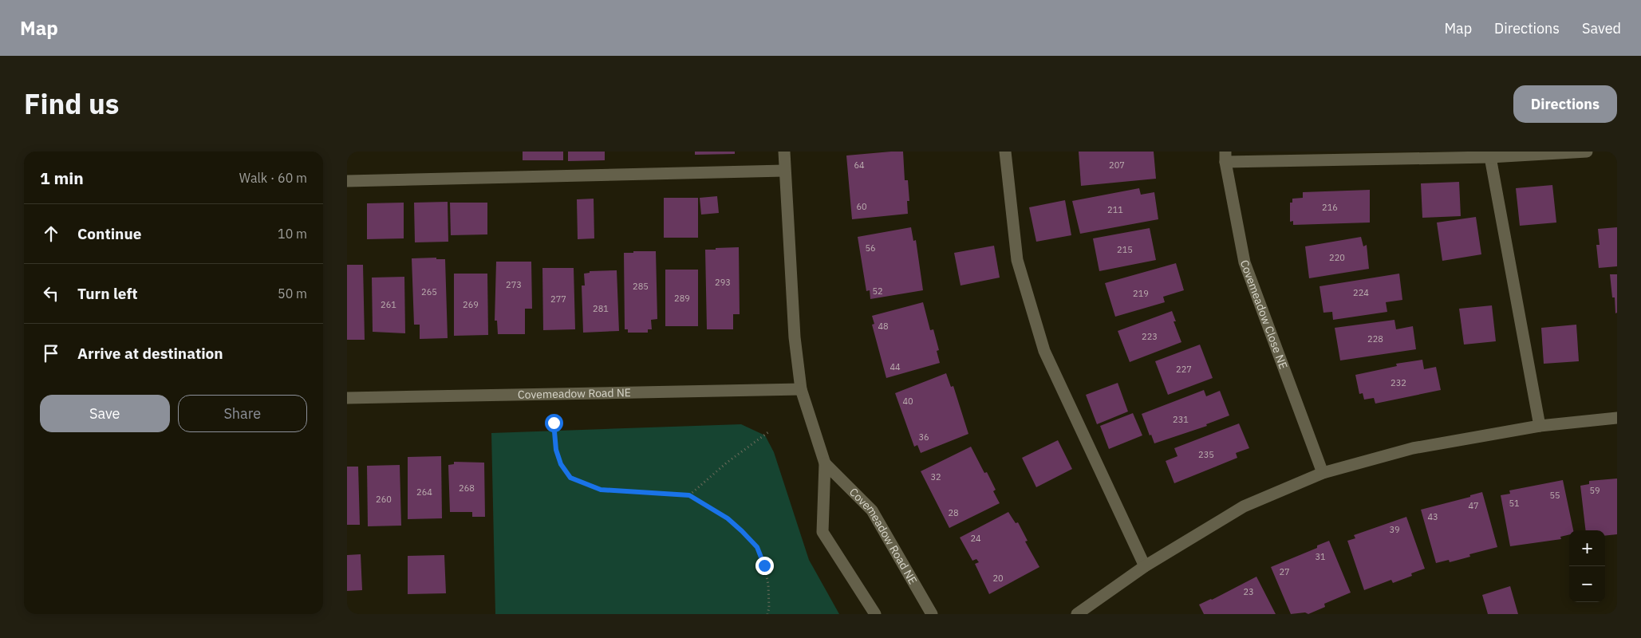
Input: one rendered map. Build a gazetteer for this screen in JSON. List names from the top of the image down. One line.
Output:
{"streets":{"street":["Covemeadow Close NE","Covemeadow Road NE"]},"house_numbers":["64","207","60","216","211","56","215","220","293","273","285","52","265","224","219","289","277","261","269","281","48","223","228","44","227","232","40","231","36","235","32","268","59","264","55","260","51","47","28","43","39","24","31","27","20","23"],"page":{"header":"Map","nav":["Map","Directions","Saved"],"title":"Find us","buttons":["Directions",["Save","Share"]],"heading":["1 min","Walk · 60 m"],"list":[["Continue","10 m"],["Turn left","50 m"],"Arrive at destination"],"map_buttons":["+","−"]}}
